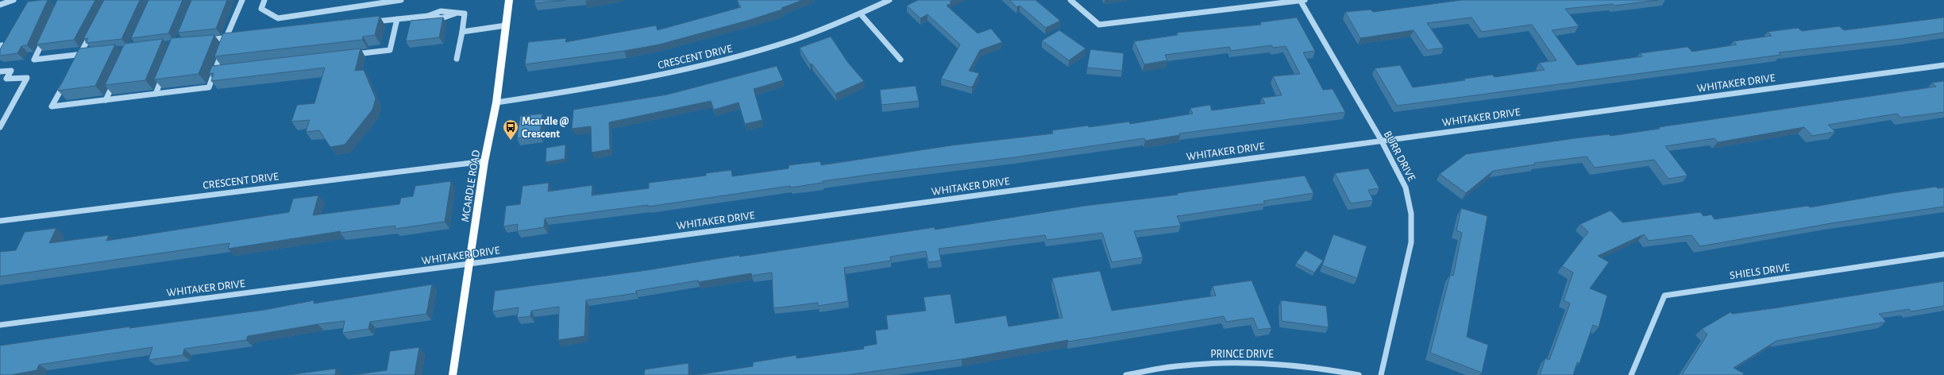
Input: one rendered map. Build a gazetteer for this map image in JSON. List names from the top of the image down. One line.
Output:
{"streets":{"main road":["MCARDLE ROAD"],"street":["CRESCENT DRIVE","WHITAKER DRIVE","BURR DRIVE","SHIELS DRIVE","PRINCE DRIVE"]},"crossings":[["CRESCENT DRIVE","MCARDLE ROAD"],["WHITAKER DRIVE","BURR DRIVE"],["WHITAKER DRIVE","MCARDLE ROAD"]],"places":{"bus stop":["Mcardle @ Crescent"]}}
